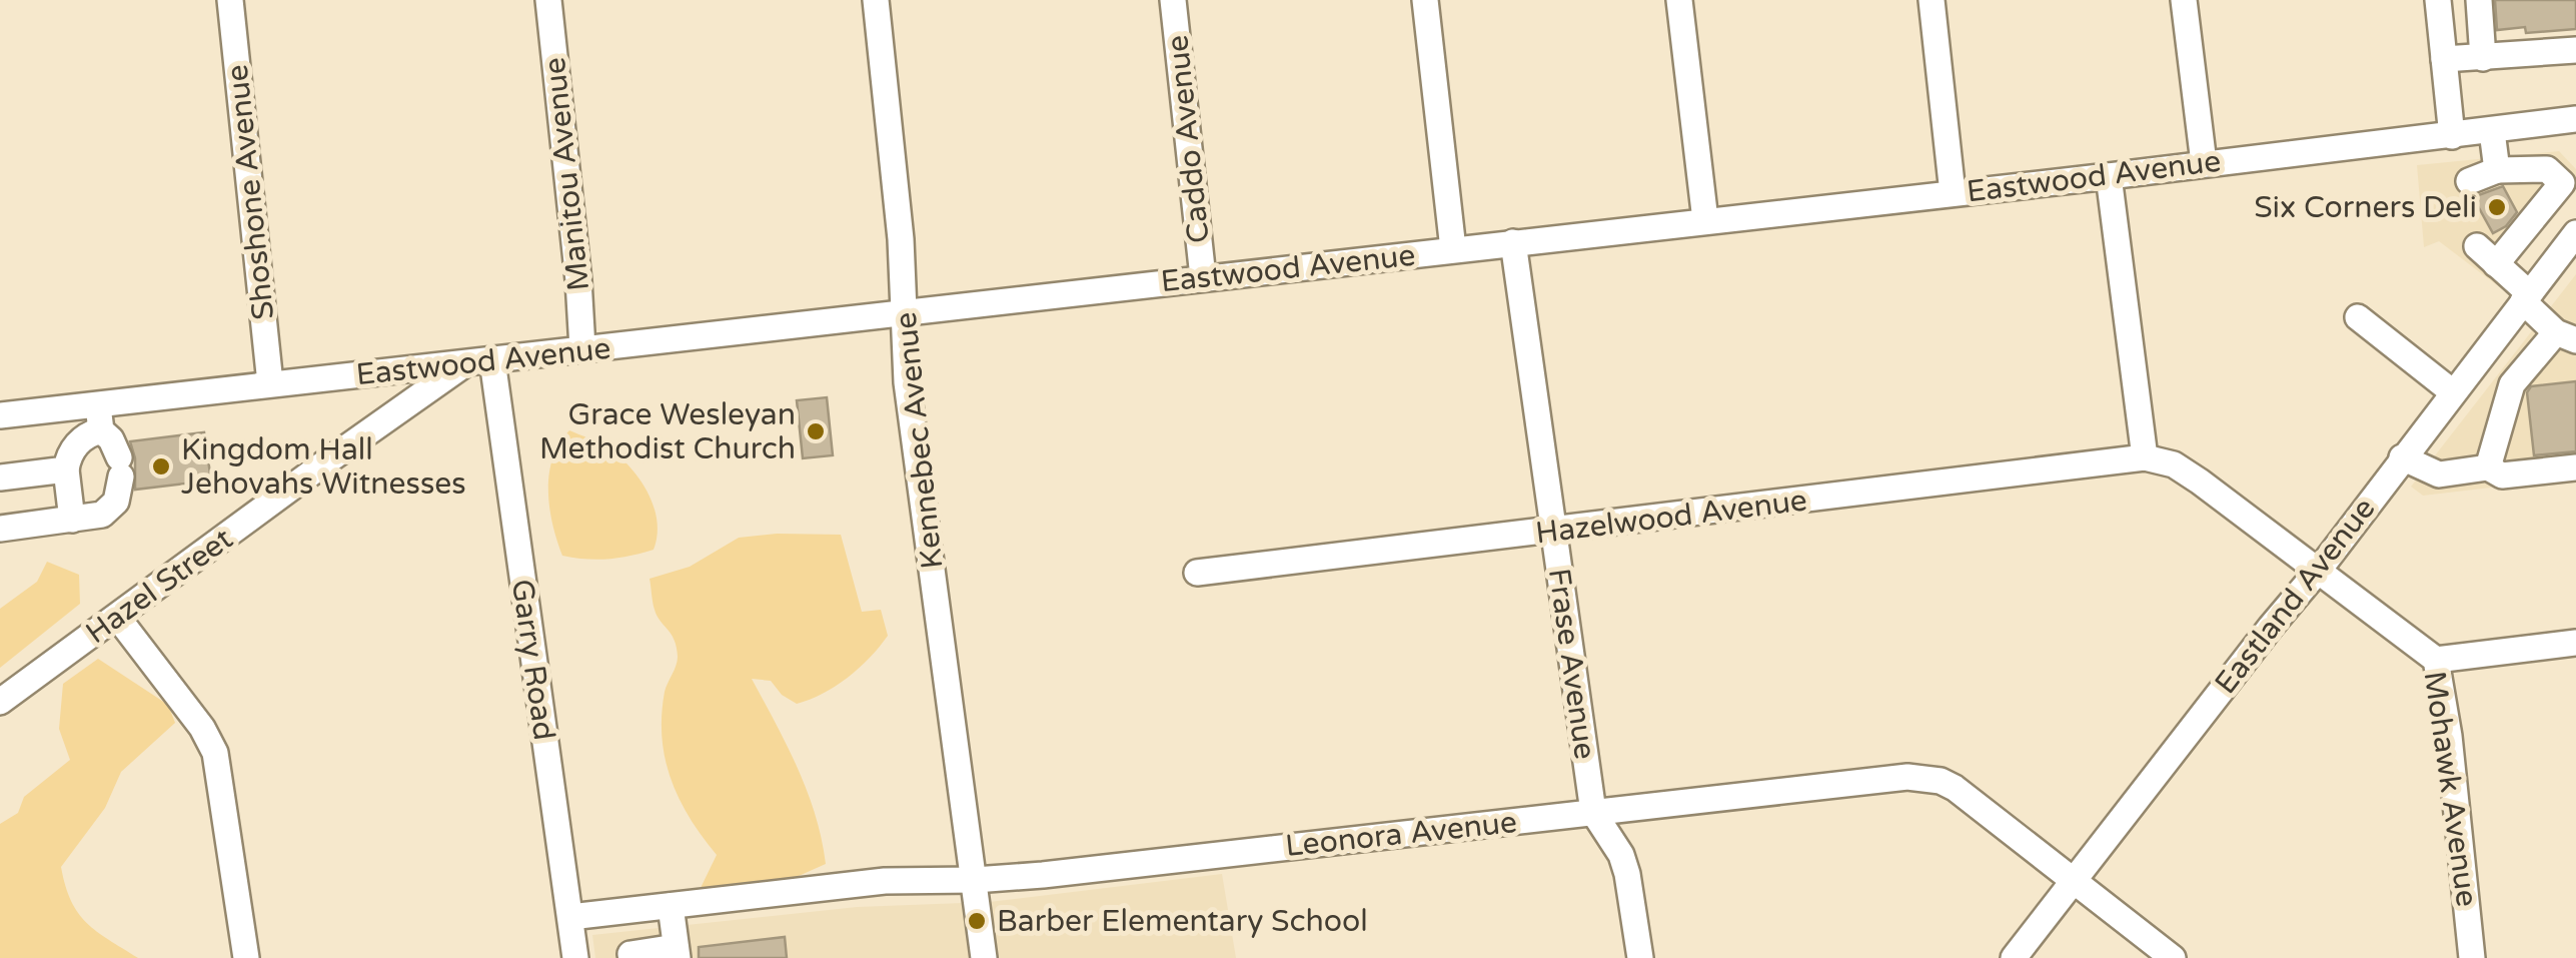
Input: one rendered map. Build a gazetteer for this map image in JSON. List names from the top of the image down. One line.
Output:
{"streets":{"street":["Caddo Avenue","Manitou Avenue","Eastwood Avenue","Shoshone Avenue","Kennebec Avenue","Hazelwood Avenue","Hazel Street","Eastland Avenue","Garry Road","Frase Avenue","Mohawk Avenue","Leonora Avenue"]},"crossings":[["Caddo Avenue","Eastwood Avenue"],["Manitou Avenue","Eastwood Avenue"],["Eastwood Avenue","Shoshone Avenue"],["Eastwood Avenue","Kennebec Avenue"],["Eastwood Avenue","Hazel Street"],["Eastwood Avenue","Garry Road"],["Eastwood Avenue","Frase Avenue"],["Kennebec Avenue","Leonora Avenue"],["Hazelwood Avenue","Frase Avenue"],["Hazelwood Avenue","Mohawk Avenue"],["Eastland Avenue","Mohawk Avenue"],["Eastland Avenue","Leonora Avenue"],["Garry Road","Leonora Avenue"],["Frase Avenue","Leonora Avenue"]],"places":["Six Corners Deli","Grace Wesleyan Methodist Church","Kingdom Hall Jehovahs Witnesses","Barber Elementary School"]}
